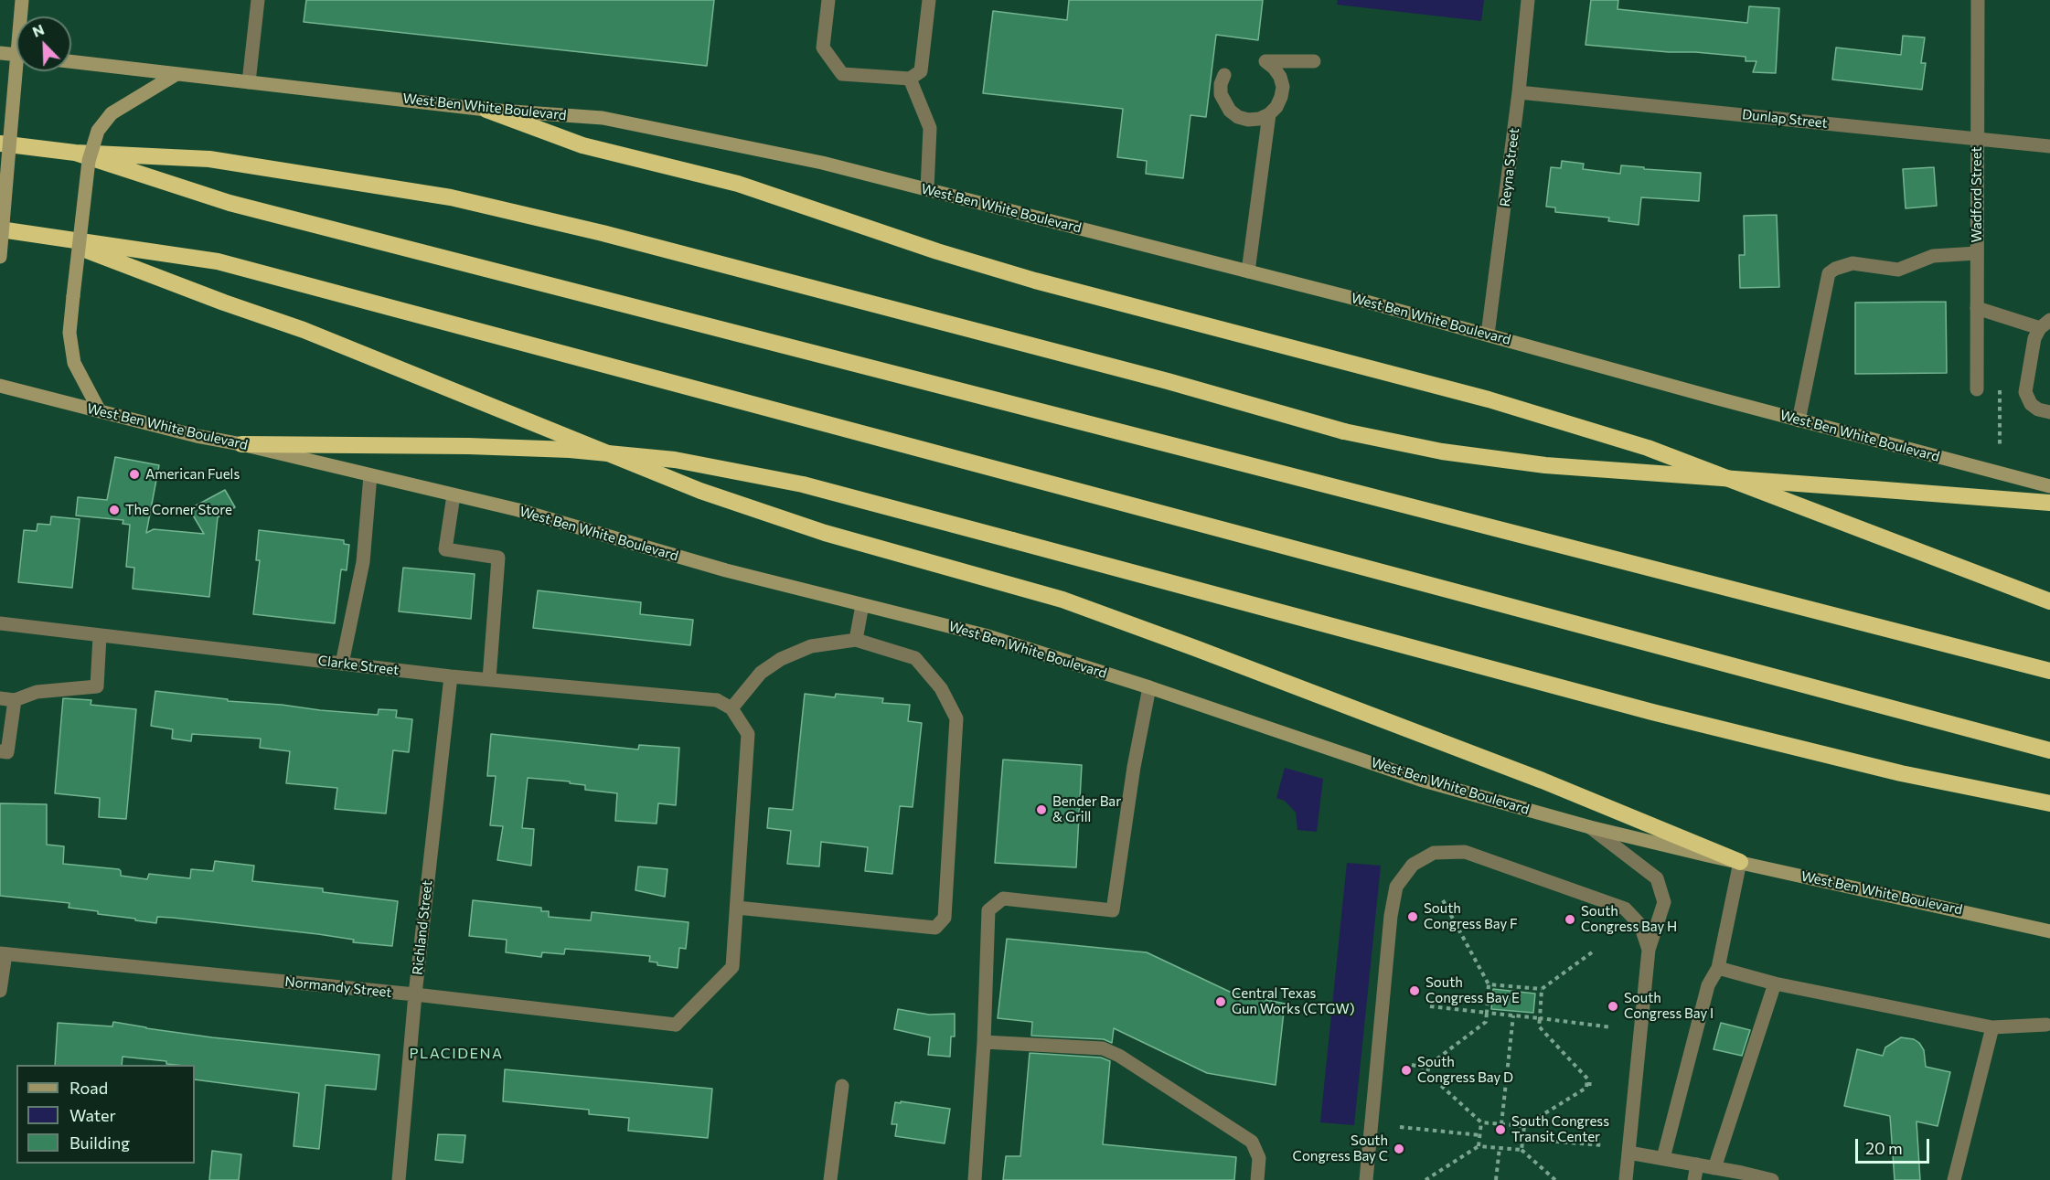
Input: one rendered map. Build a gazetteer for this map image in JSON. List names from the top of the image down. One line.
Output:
{"streets":{"main road":["West Ben White Boulevard"],"street":["Dunlap Street","Reyna Street","Wadford Street","Clarke Street","Richland Street","Normandy Street"]},"crossings":[["West Ben White Boulevard","Reyna Street"],["Dunlap Street","Reyna Street"],["Dunlap Street","Wadford Street"],["Clarke Street","Richland Street"],["Richland Street","Normandy Street"]],"districts":["PLACIDENA"],"places":["American Fuels","The Corner Store","Bender Bar & Grill","South Congress Bay F","South Congress Bay H","South Congress Bay E","Central Texas Gun Works (CTGW)","South Congress Bay I","South Congress Bay D","South Congress Transit Center","South Congress Bay C"],"legend":["Road","Water","Building"],"scale_bar":"20 m","north":"top left"}
